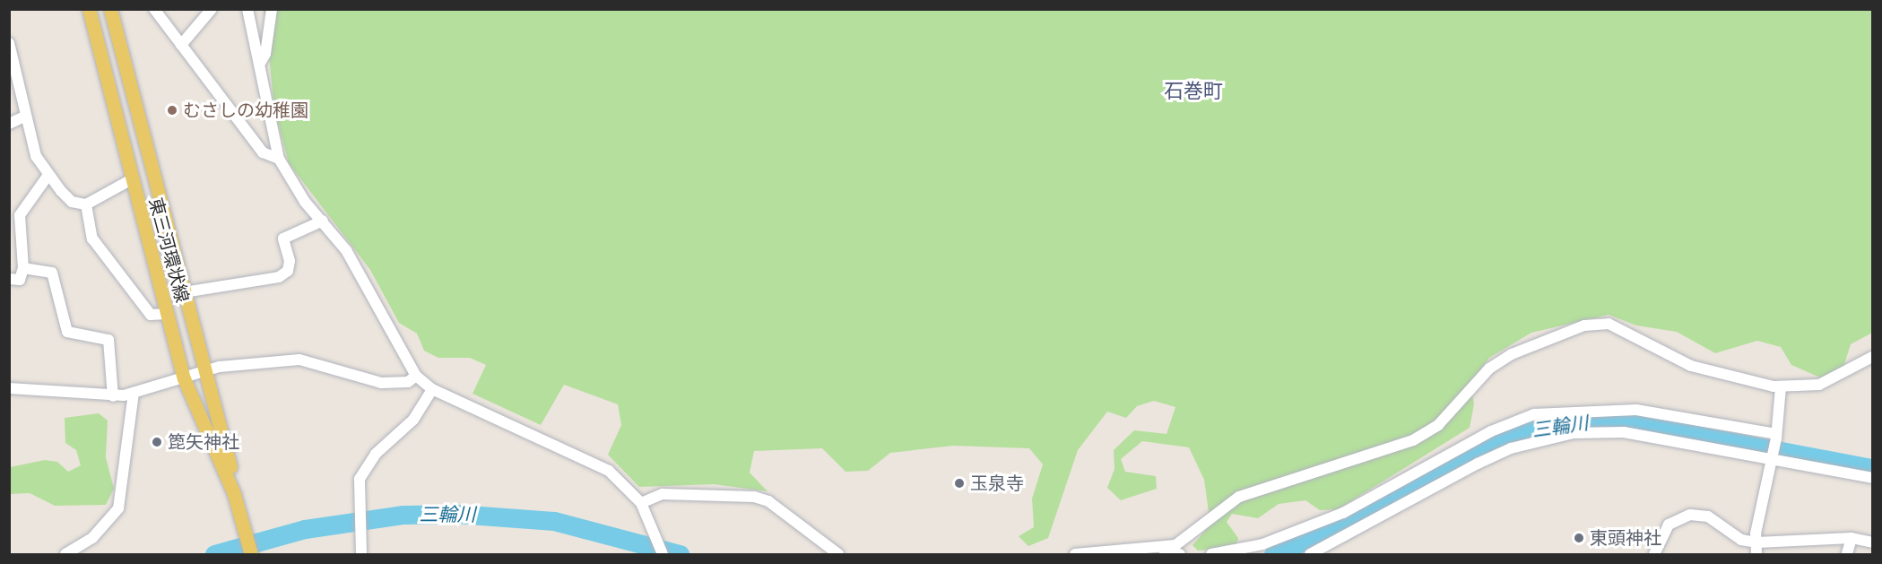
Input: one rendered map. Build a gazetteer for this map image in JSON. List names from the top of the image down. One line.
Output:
{"streets":{"main road":["東三河環状線"]},"districts":["石巻町"],"water":["三輪川"],"places":["むさしの幼稚園","箆矢神社","玉泉寺","東頭神社"]}
